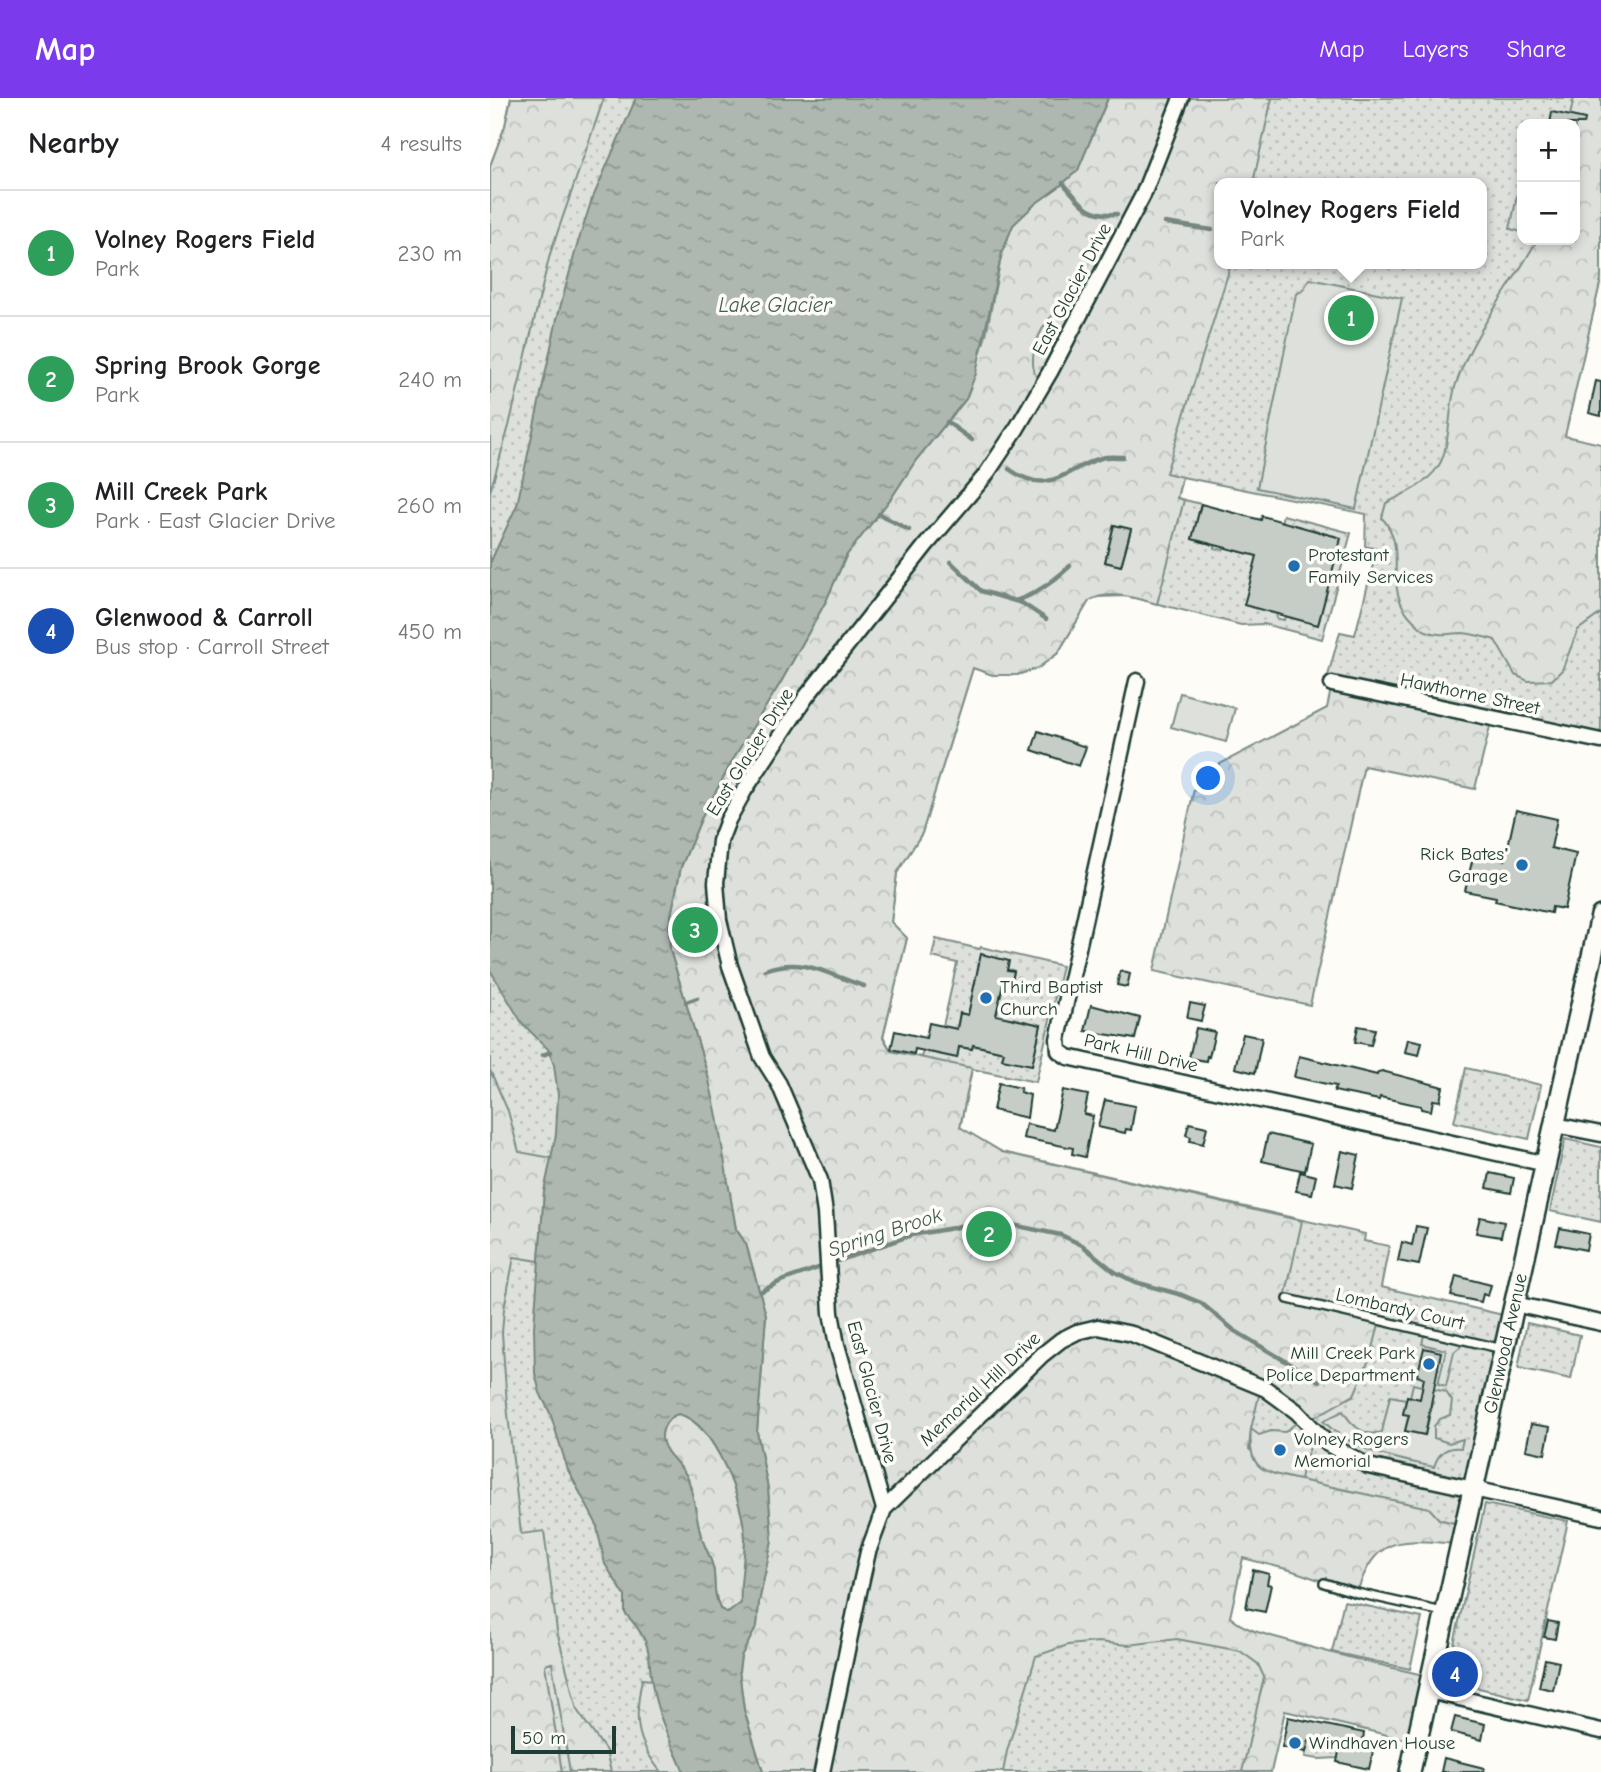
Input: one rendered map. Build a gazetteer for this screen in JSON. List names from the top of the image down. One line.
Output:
{"streets":{"main road":["Glenwood Avenue"],"street":["East Glacier Drive","Hawthorne Street","Park Hill Drive","Memorial Hill Drive"],"lane":["Lombardy Court"]},"crossings":[["East Glacier Drive","Memorial Hill Drive"],["Park Hill Drive","Glenwood Avenue"],["Lombardy Court","Glenwood Avenue"],["Glenwood Avenue","Memorial Hill Drive"]],"water":["Lake Glacier","Spring Brook"],"places":["Protestant Family Services","Rick Bates' Garage","Third Baptist Church","Mill Creek Park Police Department","Volney Rogers Memorial","Windhaven House"],"scale_bar":"50 m","page":{"header":"Map","nav":["Map","Layers","Share"],"heading":["Nearby","4 results"],"map_buttons":["+","−"],"popup":["Volney Rogers Field","Park"],"list":[{"mark":"1","name":"Volney Rogers Field","note":"Park","value":"230 m"},{"mark":"2","name":"Spring Brook Gorge","note":"Park","value":"240 m"},{"mark":"3","name":"Mill Creek Park","note":"Park · East Glacier Drive","value":"260 m"},{"mark":"4","name":"Glenwood & Carroll","note":"Bus stop · Carroll Street","value":"450 m"}],"pins":["1","3","2","4"],"scale":"50 m"}}
